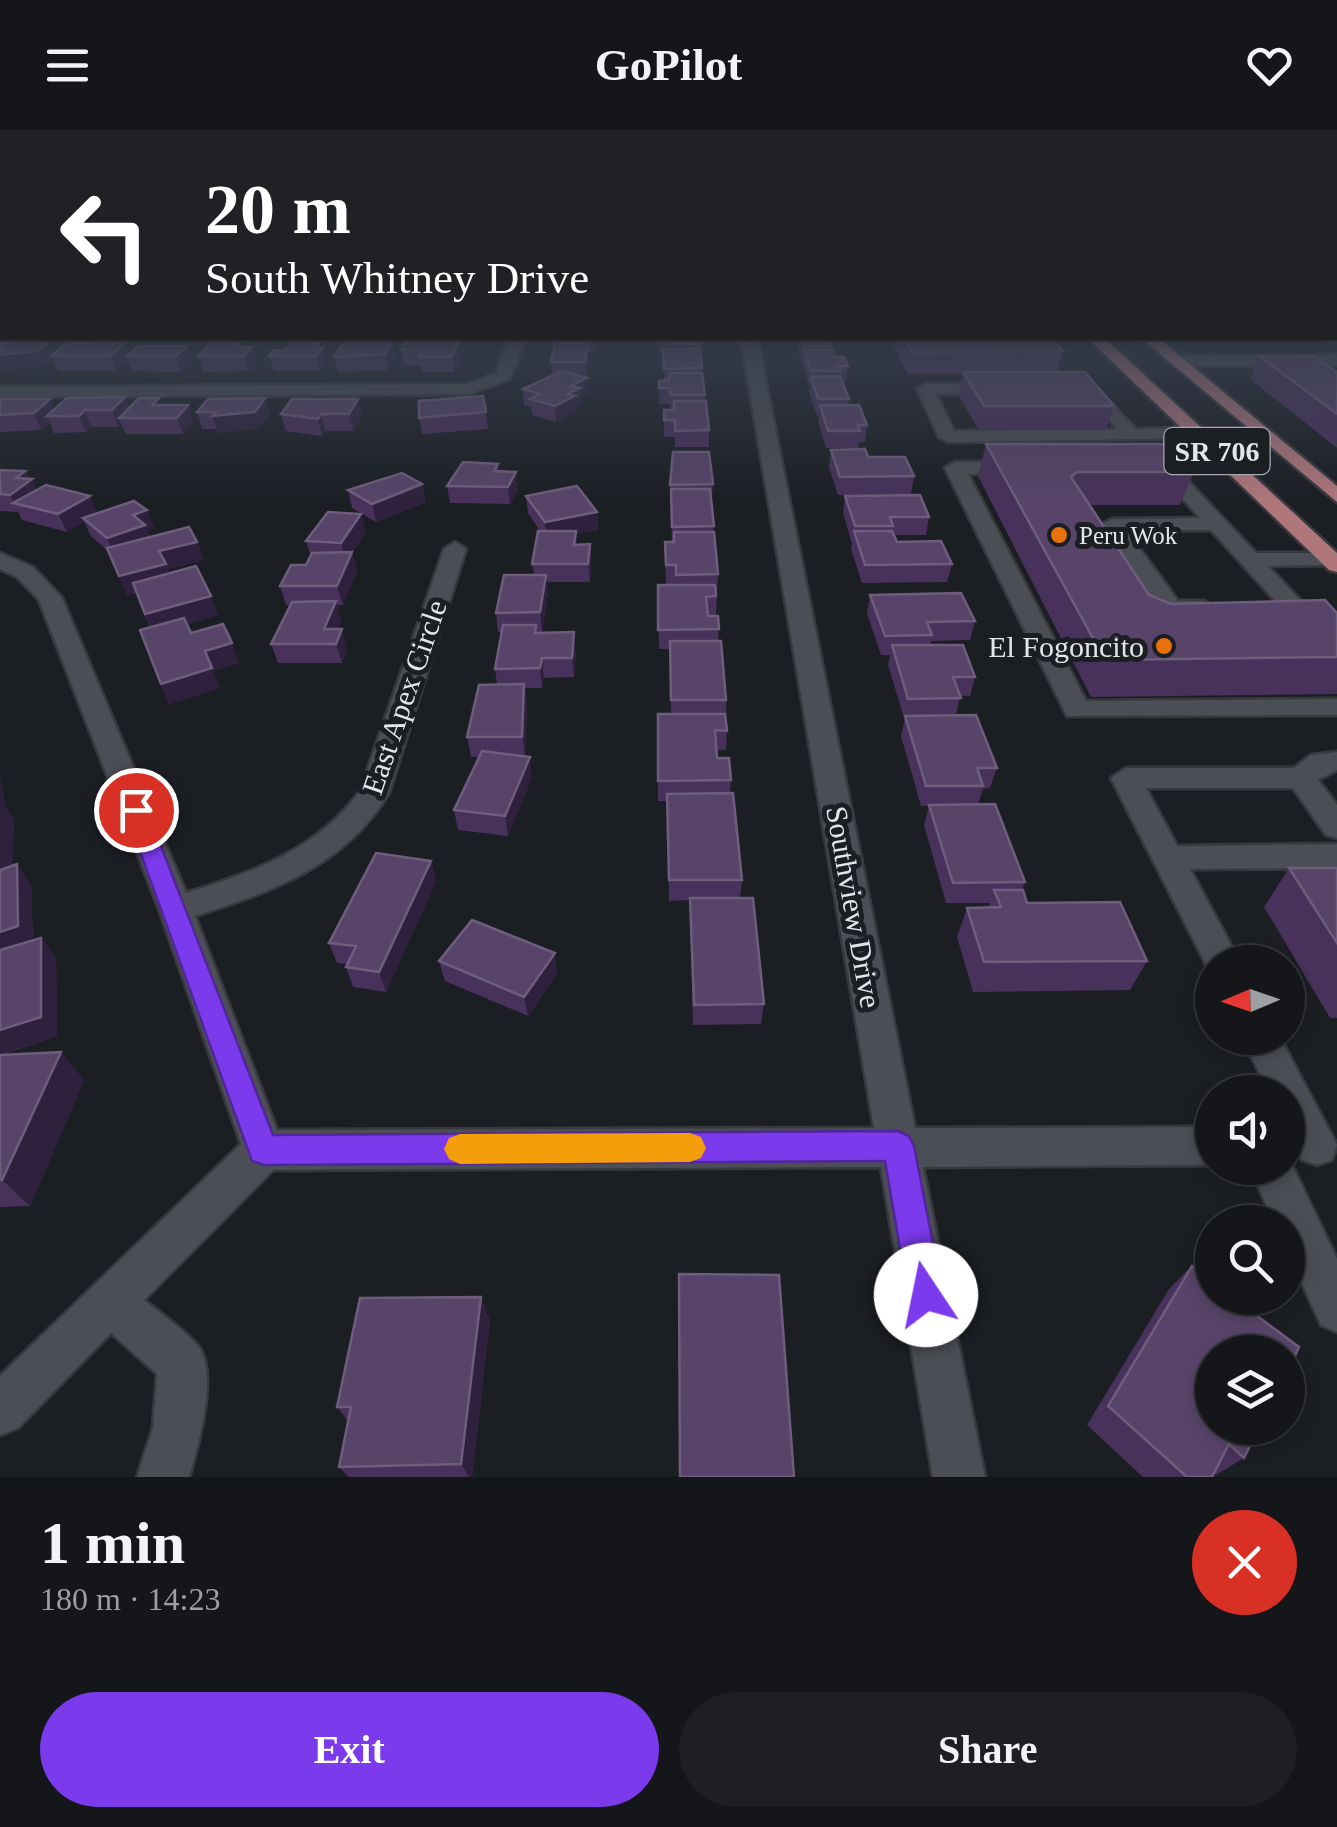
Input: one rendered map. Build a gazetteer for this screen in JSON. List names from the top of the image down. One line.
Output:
{"streets":{"main road":["SR 706"],"street":["East Apex Circle","Southview Drive"]},"places":["Peru Wok","El Fogoncito"],"north":"left","page":{"header":"GoPilot","turn":["20 m","South Whitney Drive"],"heading":["1 min","180 m · 14:23"],"buttons":["Exit","Share"]}}
